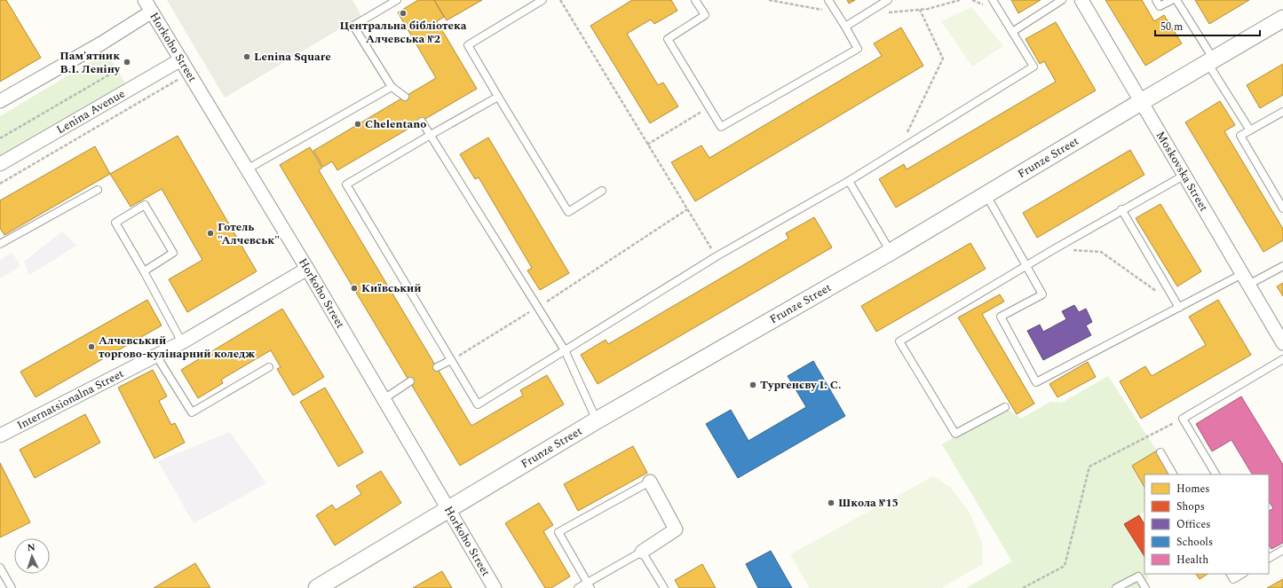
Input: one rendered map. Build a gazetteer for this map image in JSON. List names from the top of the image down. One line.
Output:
{"streets":{"street":["Horkoho Street","Lenina Avenue","Frunze Street","Moskovska Street","Internatsionalna Street"]},"crossings":[["Horkoho Street","Lenina Avenue"],["Horkoho Street","Frunze Street"],["Horkoho Street","Internatsionalna Street"],["Frunze Street","Moskovska Street"]],"places":["Центральна бібліотека Алчевська №2","Lenina Square","Пам'ятник В.I. Ленiну","Chelentano","Готель \"Алчевськ\"","Київський","Алчевський торгово-кулінарний коледж","Тургенєву І. С.","Школа №15"],"legend":["Homes","Shops","Offices","Schools","Health"],"scale_bar":"50 m","north":"top"}
